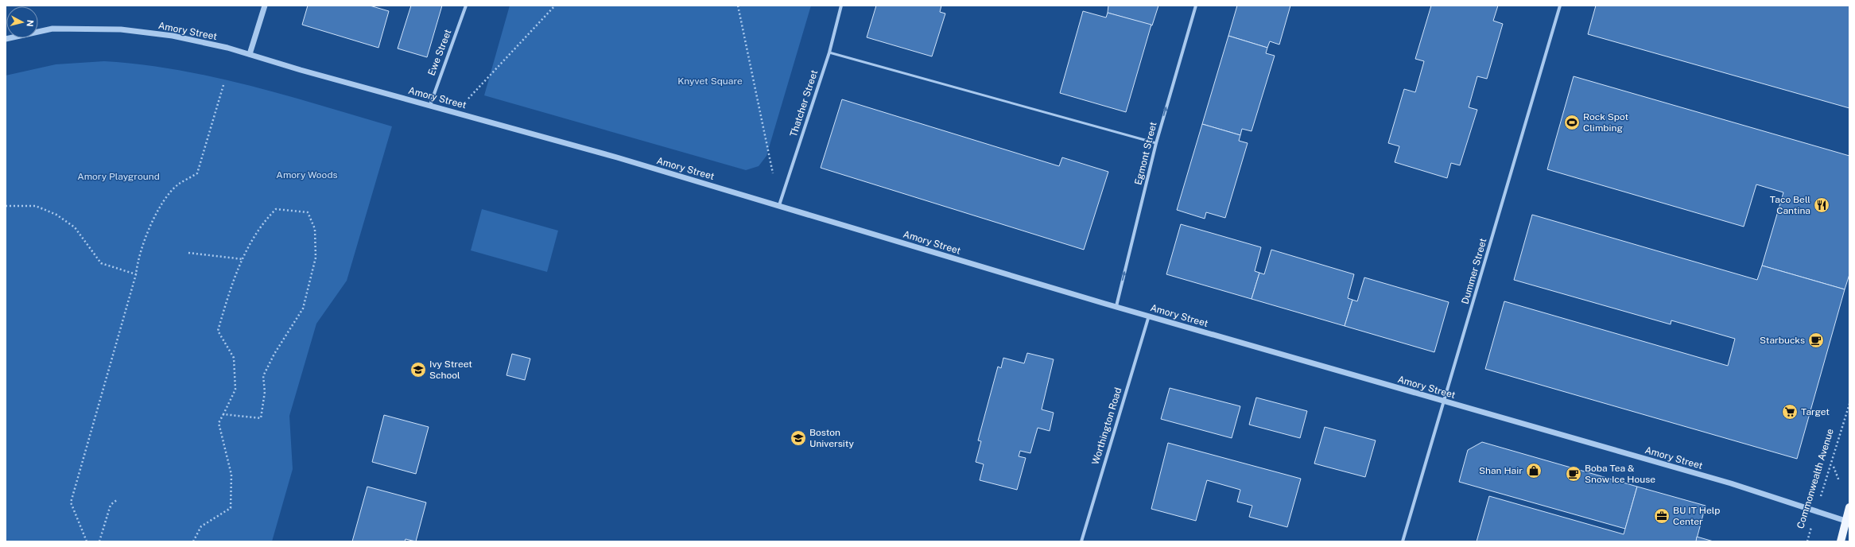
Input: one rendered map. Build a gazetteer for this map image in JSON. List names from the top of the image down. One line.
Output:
{"streets":{"street":["Amory Street","Ewe Street","Thatcher Street","Egmont Street","Dummer Street","Worthington Road"],"path":["Commonwealth Avenue"]},"crossings":[["Amory Street","Ewe Street"],["Amory Street","Thatcher Street"],["Amory Street","Egmont Street"],["Amory Street","Dummer Street"],["Amory Street","Worthington Road"],["Amory Street","Commonwealth Avenue"]],"one_way":["Egmont Street"],"parks":["Knyvet Square","Amory Woods","Amory Playground"],"places":{"sports":["Rock Spot Climbing"],"restaurant":["Taco Bell Cantina"],"cafe":["Starbucks","Boba Tea & Snow Ice House"],"school or university":["Ivy Street School","Boston University"],"supermarket":["Target"],"shop":["Shan Hair"],"office":["BU IT Help Center"]},"north":"right"}
